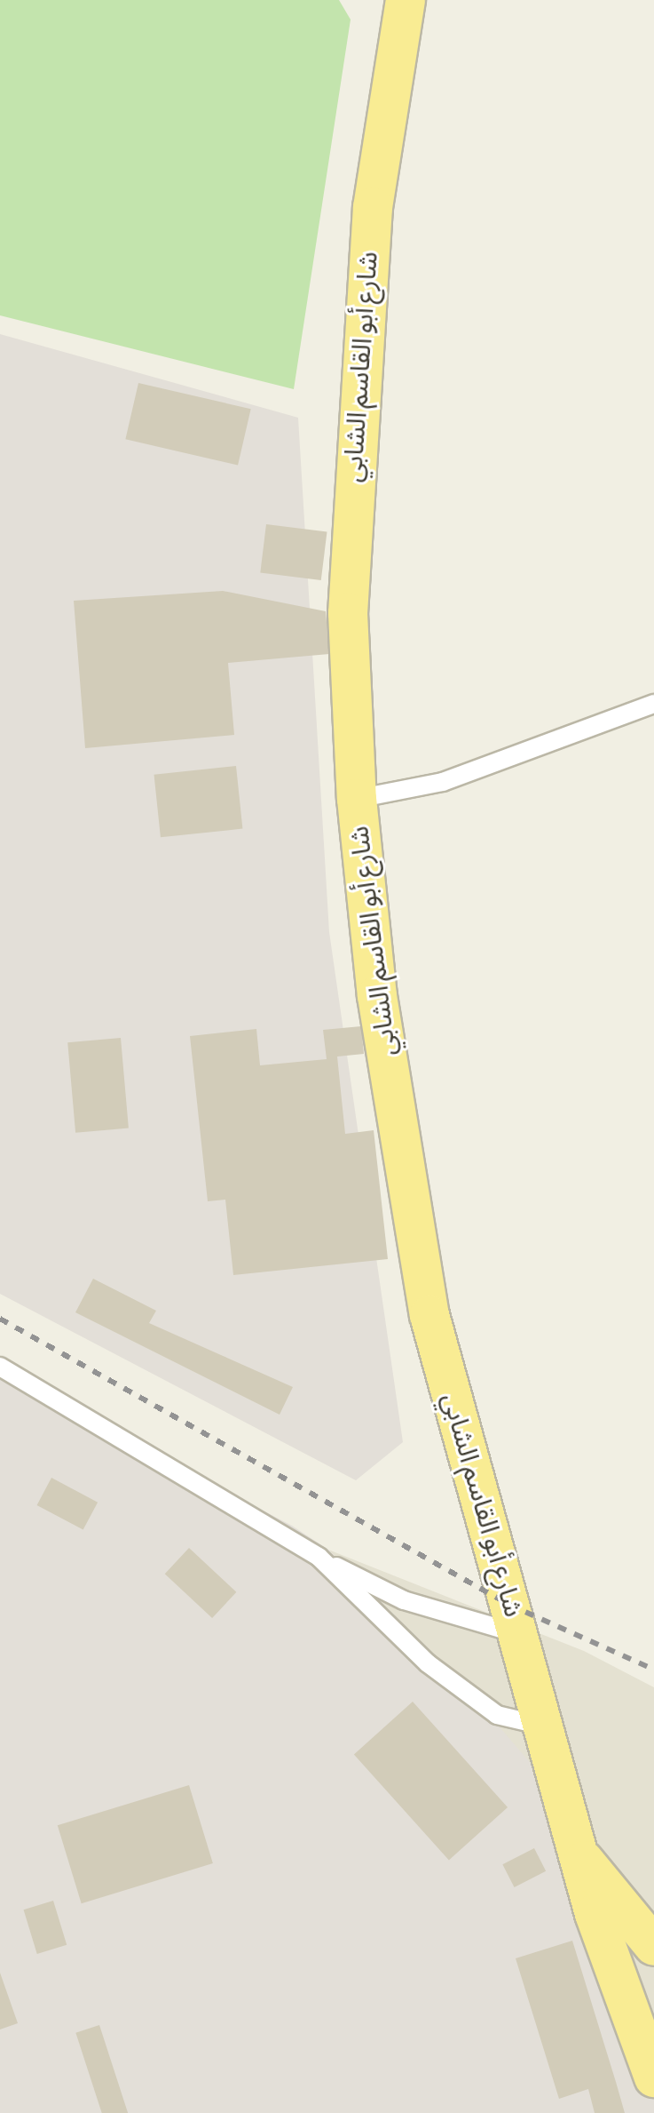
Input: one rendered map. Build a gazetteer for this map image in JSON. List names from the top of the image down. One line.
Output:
{"streets":{"main road":["شارع أبو القاسم الشابي"]}}
